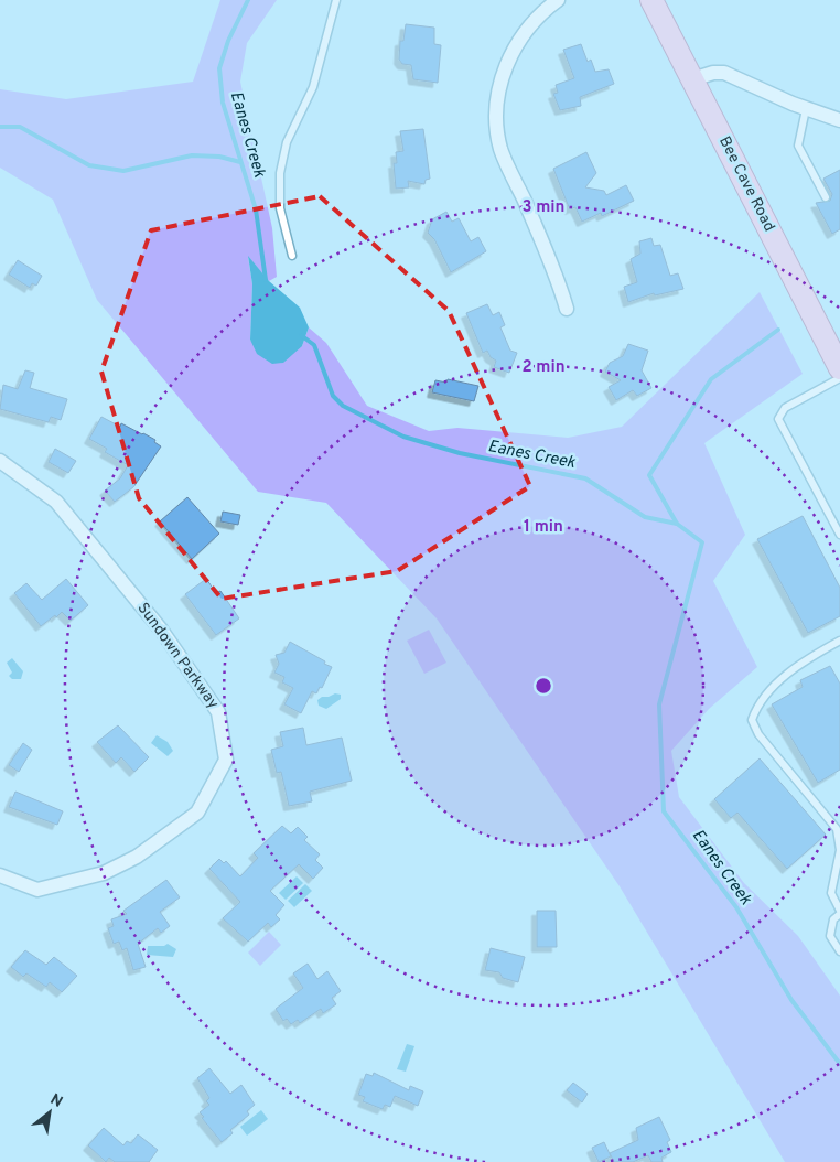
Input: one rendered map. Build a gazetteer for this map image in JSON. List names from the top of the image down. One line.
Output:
{"streets":{"main road":["Bee Cave Road"],"street":["Sundown Parkway"]},"water":["Eanes Creek"],"north":"top right","rings":["3 min","2 min","1 min"]}
